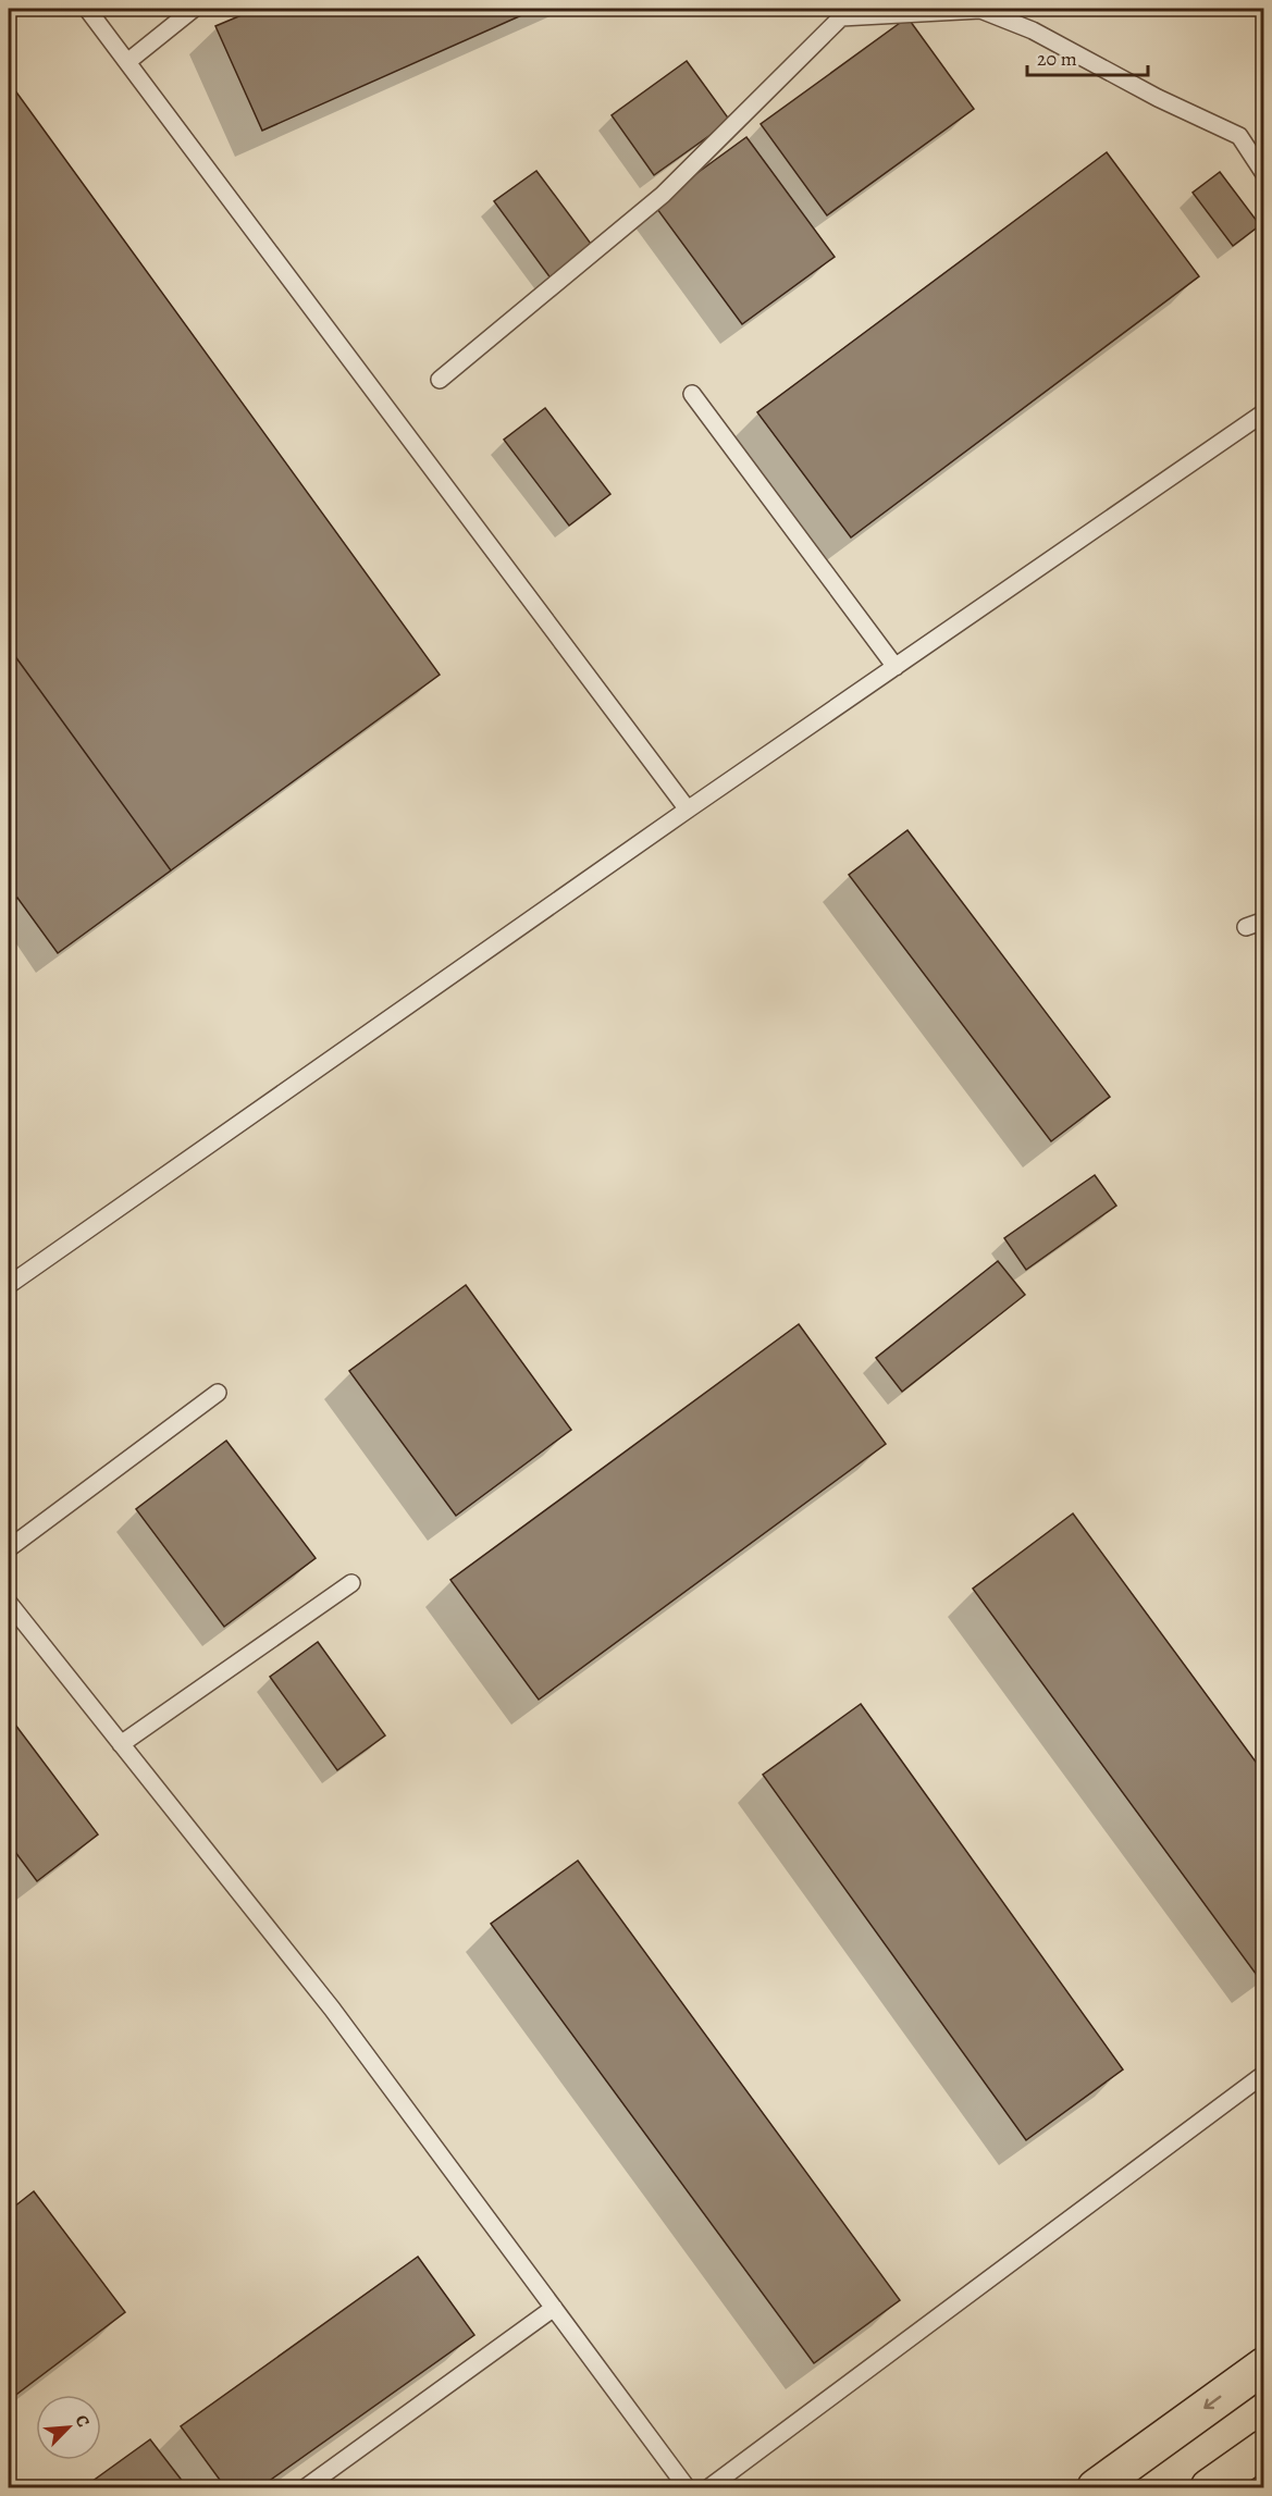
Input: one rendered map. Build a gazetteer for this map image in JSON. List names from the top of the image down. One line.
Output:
{"scale_bar":"20 m","north":"top right"}
